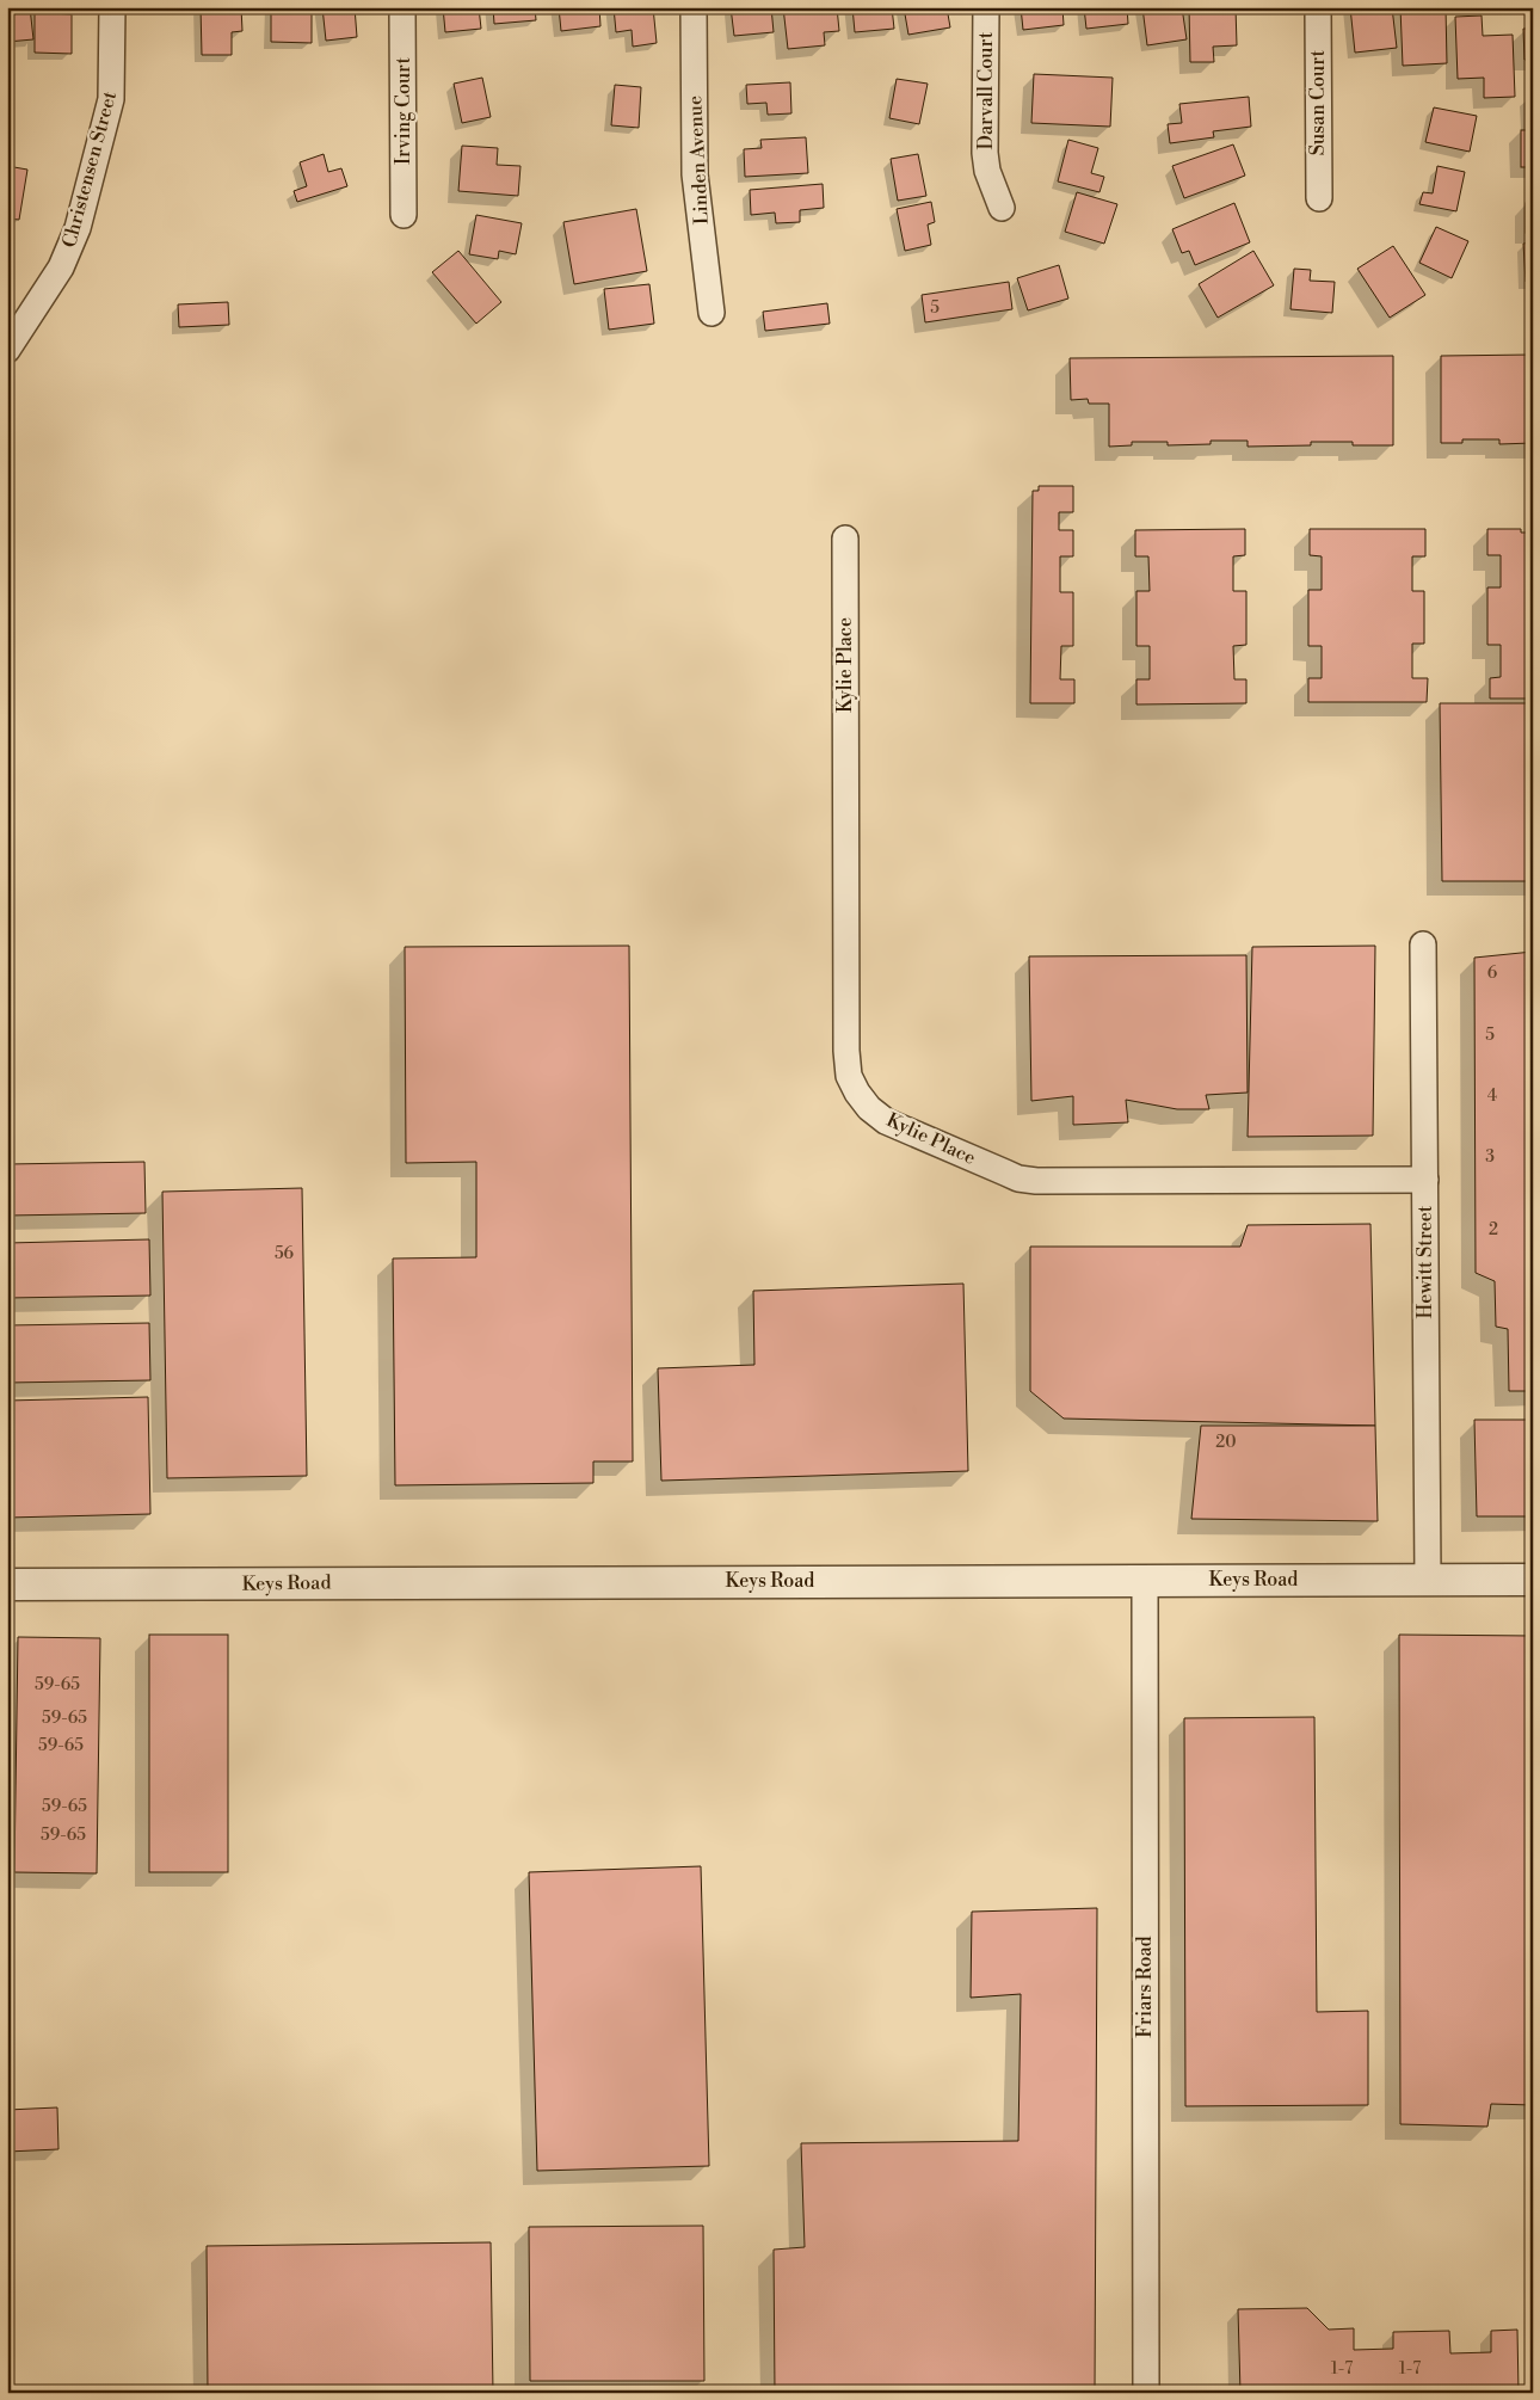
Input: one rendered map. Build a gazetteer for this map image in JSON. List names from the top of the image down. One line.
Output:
{"streets":{"street":["Darvall Court","Susan Court","Irving Court","Linden Avenue","Christensen Street","Kylie Place","Hewitt Street","Keys Road","Friars Road"]},"crossings":[["Kylie Place","Hewitt Street"],["Hewitt Street","Keys Road"],["Keys Road","Friars Road"]],"house_numbers":["5","6","5","4","3","2","56","20","59-65","59-65","59-65","59-65","59-65","1-7","1-7"]}
